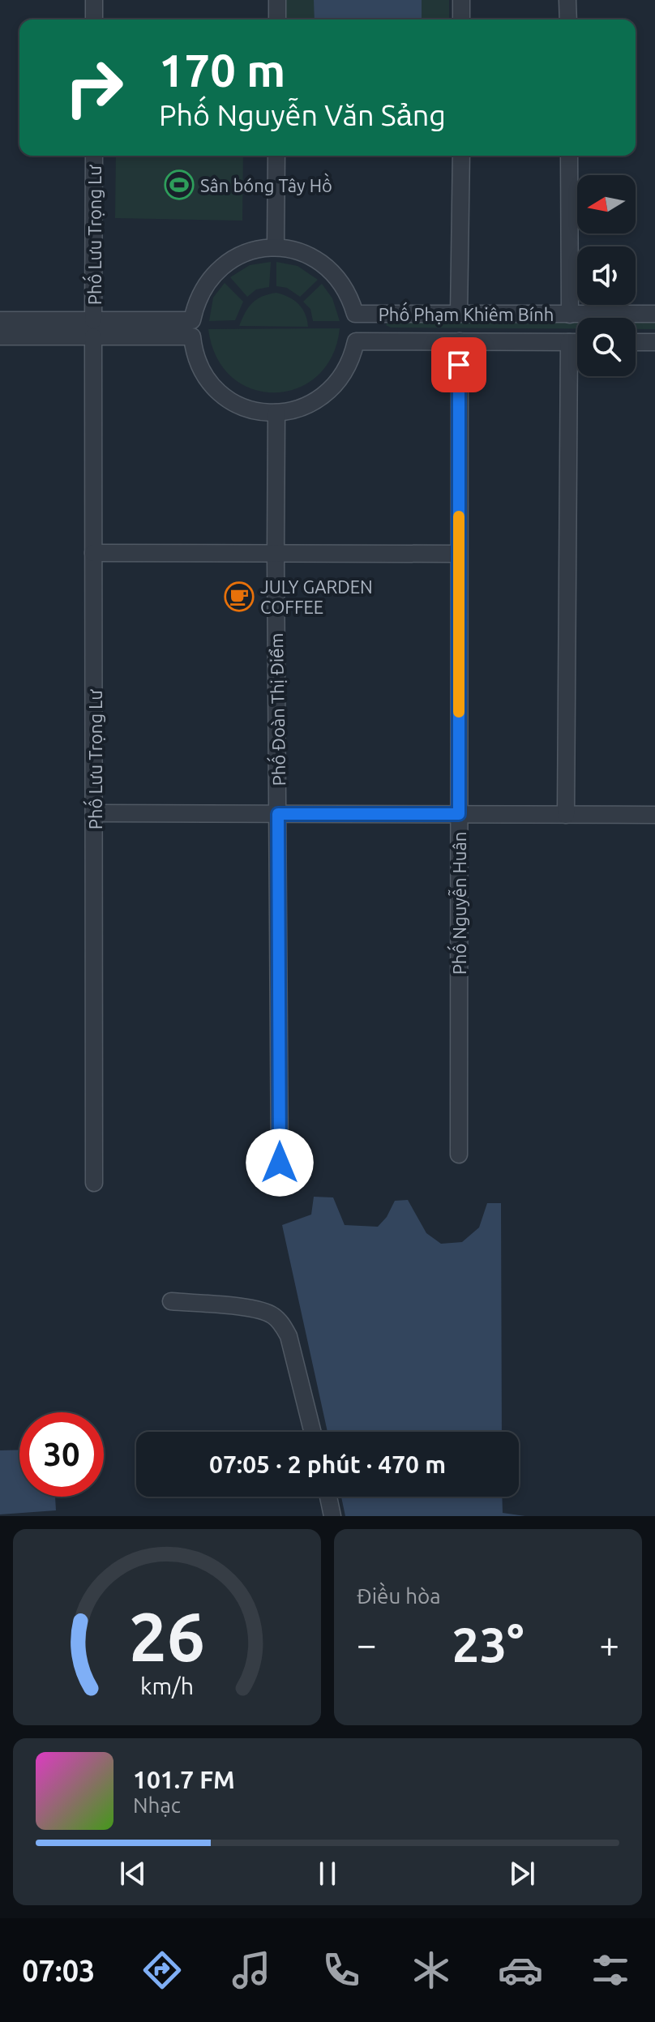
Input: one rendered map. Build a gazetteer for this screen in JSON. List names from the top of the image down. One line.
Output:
{"streets":{"street":["Phố Lưu Trọng Lư","Phố Phạm Khiêm Bính","Phố Đoàn Thị Điểm","Phố Nguyễn Huân"]},"crossings":[["Phố Phạm Khiêm Bính","Phố Đoàn Thị Điểm"],["Phố Phạm Khiêm Bính","Phố Nguyễn Huân"]],"places":{"sports":["Sân bóng Tây Hồ"],"cafe":["JULY GARDEN COFFEE"]},"north":"left","page":{"turn":["170 m","Phố Nguyễn Văn Sảng"],"limit":"30","trip":"07:05 · 2 phút · 470 m","tile":"Điều hòa","heat":["−","23°","+"],"song":["101.7 FM","Nhạc"],"tabs":"07:03","gauge":["26","km/h"]}}
